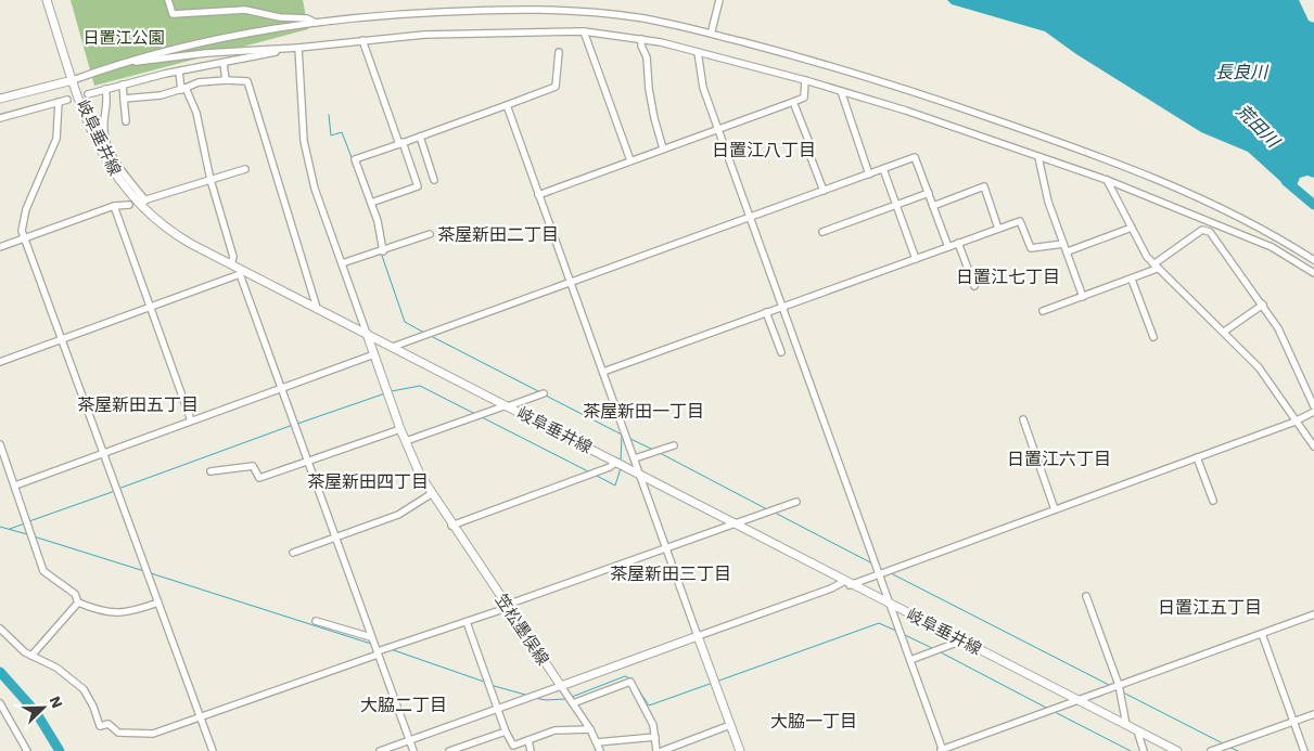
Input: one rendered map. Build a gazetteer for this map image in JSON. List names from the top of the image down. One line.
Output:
{"streets":{"main road":["岐阜垂井線","笠松墨俣線"]},"crossings":[["岐阜垂井線","笠松墨俣線"]],"districts":["日置江八丁目","茶屋新田二丁目","日置江七丁目","茶屋新田五丁目","茶屋新田一丁目","日置江六丁目","茶屋新田四丁目","茶屋新田三丁目","日置江五丁目","大脇二丁目","大脇一丁目"],"water":["長良川","荒田川"],"parks":["日置江公園"],"north":"top right"}
